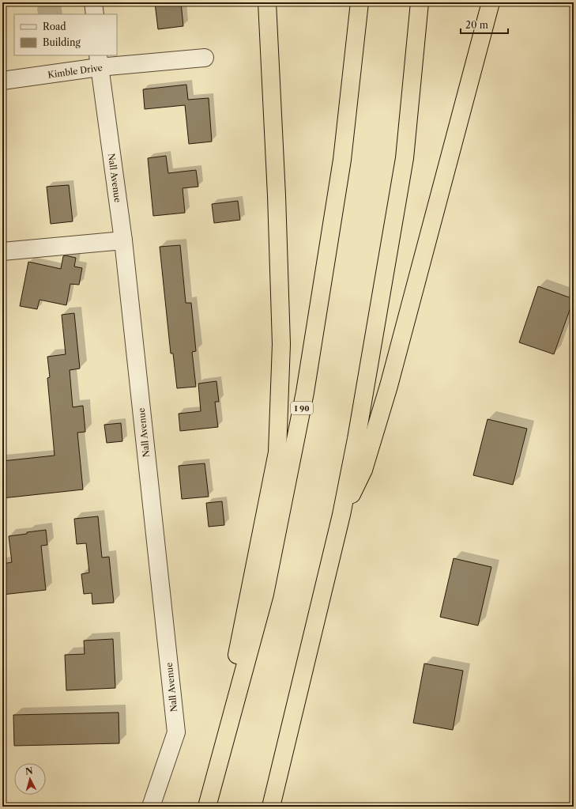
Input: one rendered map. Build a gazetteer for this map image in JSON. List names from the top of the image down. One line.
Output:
{"streets":{"highway":["I 90"],"street":["Kimble Drive","Nall Avenue"]},"crossings":[["Kimble Drive","Nall Avenue"]],"legend":["Road","Building"],"scale_bar":"20 m","north":"top"}
